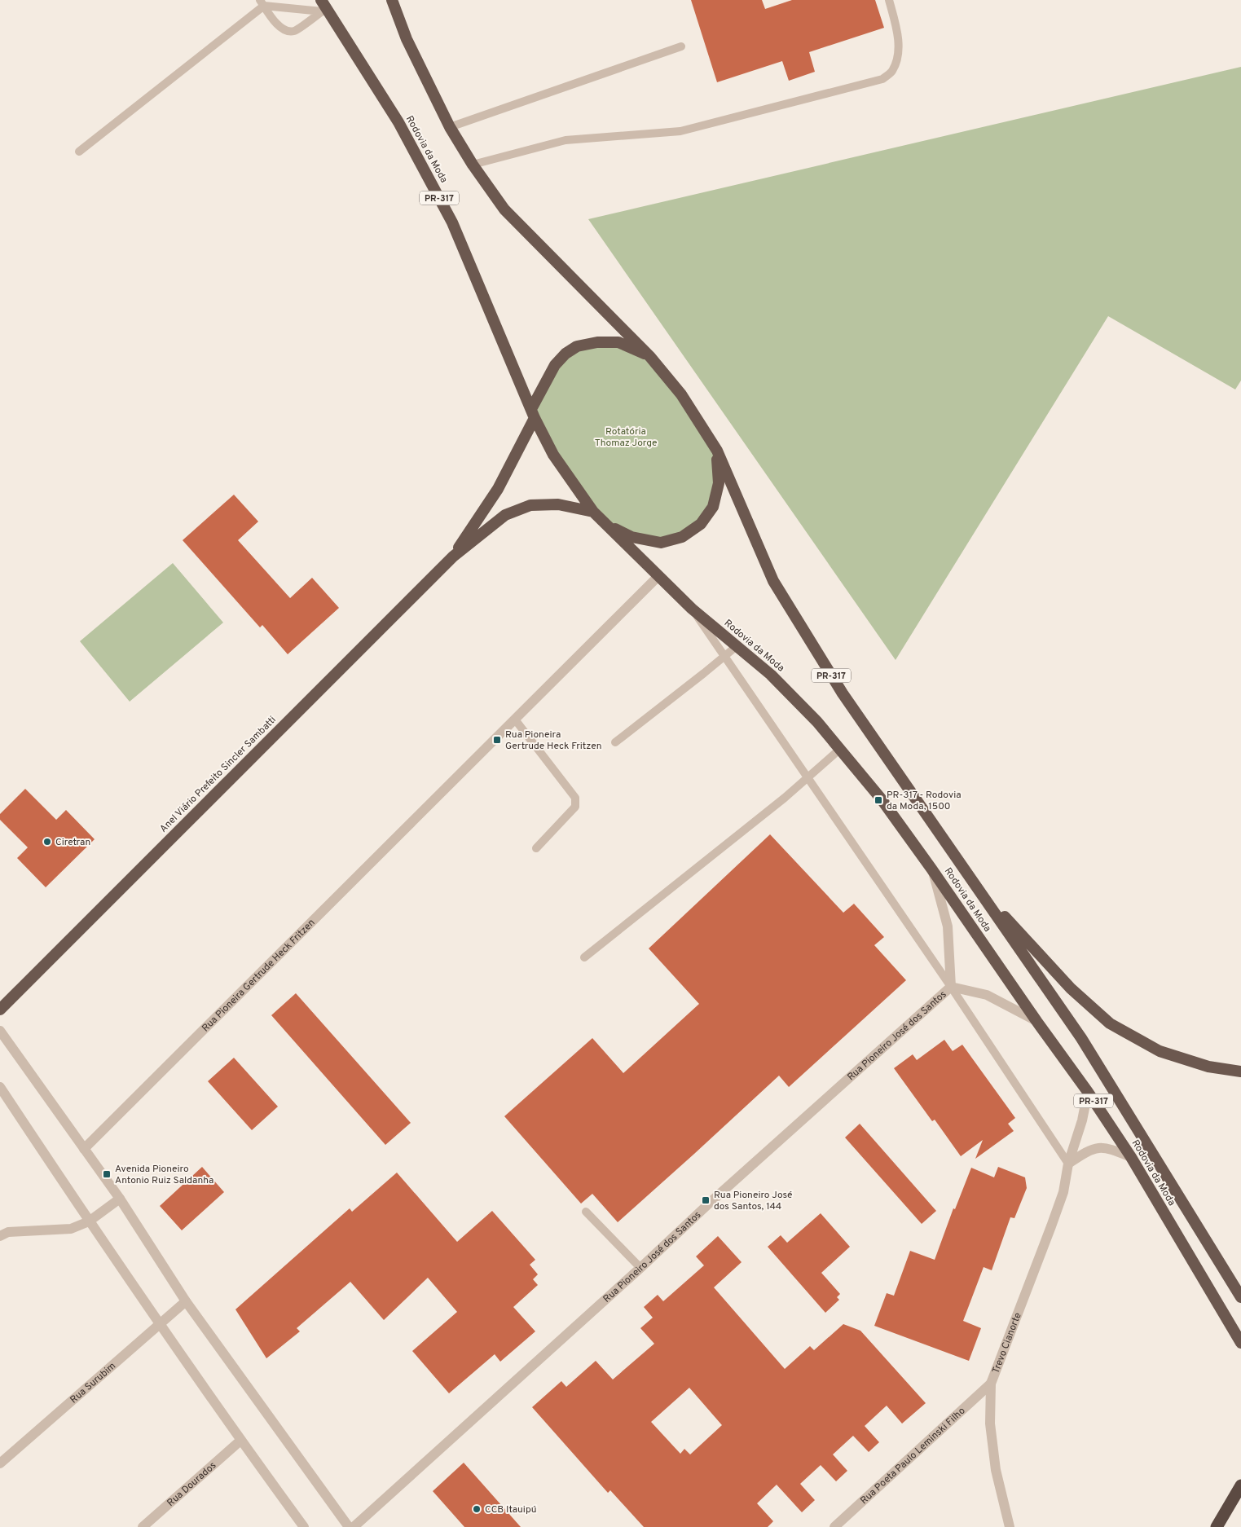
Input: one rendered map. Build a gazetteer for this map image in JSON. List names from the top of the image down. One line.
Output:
{"streets":{"highway":["Rodovia da Moda","PR-317","Anel Viário Prefeito Sincler Sambatti"],"street":["Rua Pioneira Gertrude Heck Fritzen","Rua Pioneiro José dos Santos","Trevo Cianorte","Rua Surubim","Rua Poeta Paulo Leminski Filho","Rua Dourados"]},"crossings":[["Rodovia da Moda","PR-317"],["Rodovia da Moda","Anel Viário Prefeito Sincler Sambatti"],["Rodovia da Moda","Rua Pioneira Gertrude Heck Fritzen"],["Rodovia da Moda","Rua Pioneiro José dos Santos"],["Rodovia da Moda","Trevo Cianorte"],["PR-317","Anel Viário Prefeito Sincler Sambatti"],["Trevo Cianorte","Rua Poeta Paulo Leminski Filho"]],"parks":["Rotatória Thomaz Jorge"],"places":{"transit":["Rua Pioneira Gertrude Heck Fritzen","PR-317 - Rodovia da Moda, 1500","Avenida Pioneiro Antonio Ruiz Saldanha","Rua Pioneiro José dos Santos, 144"],"other":["Ciretran","CCB Itauipú"]}}
